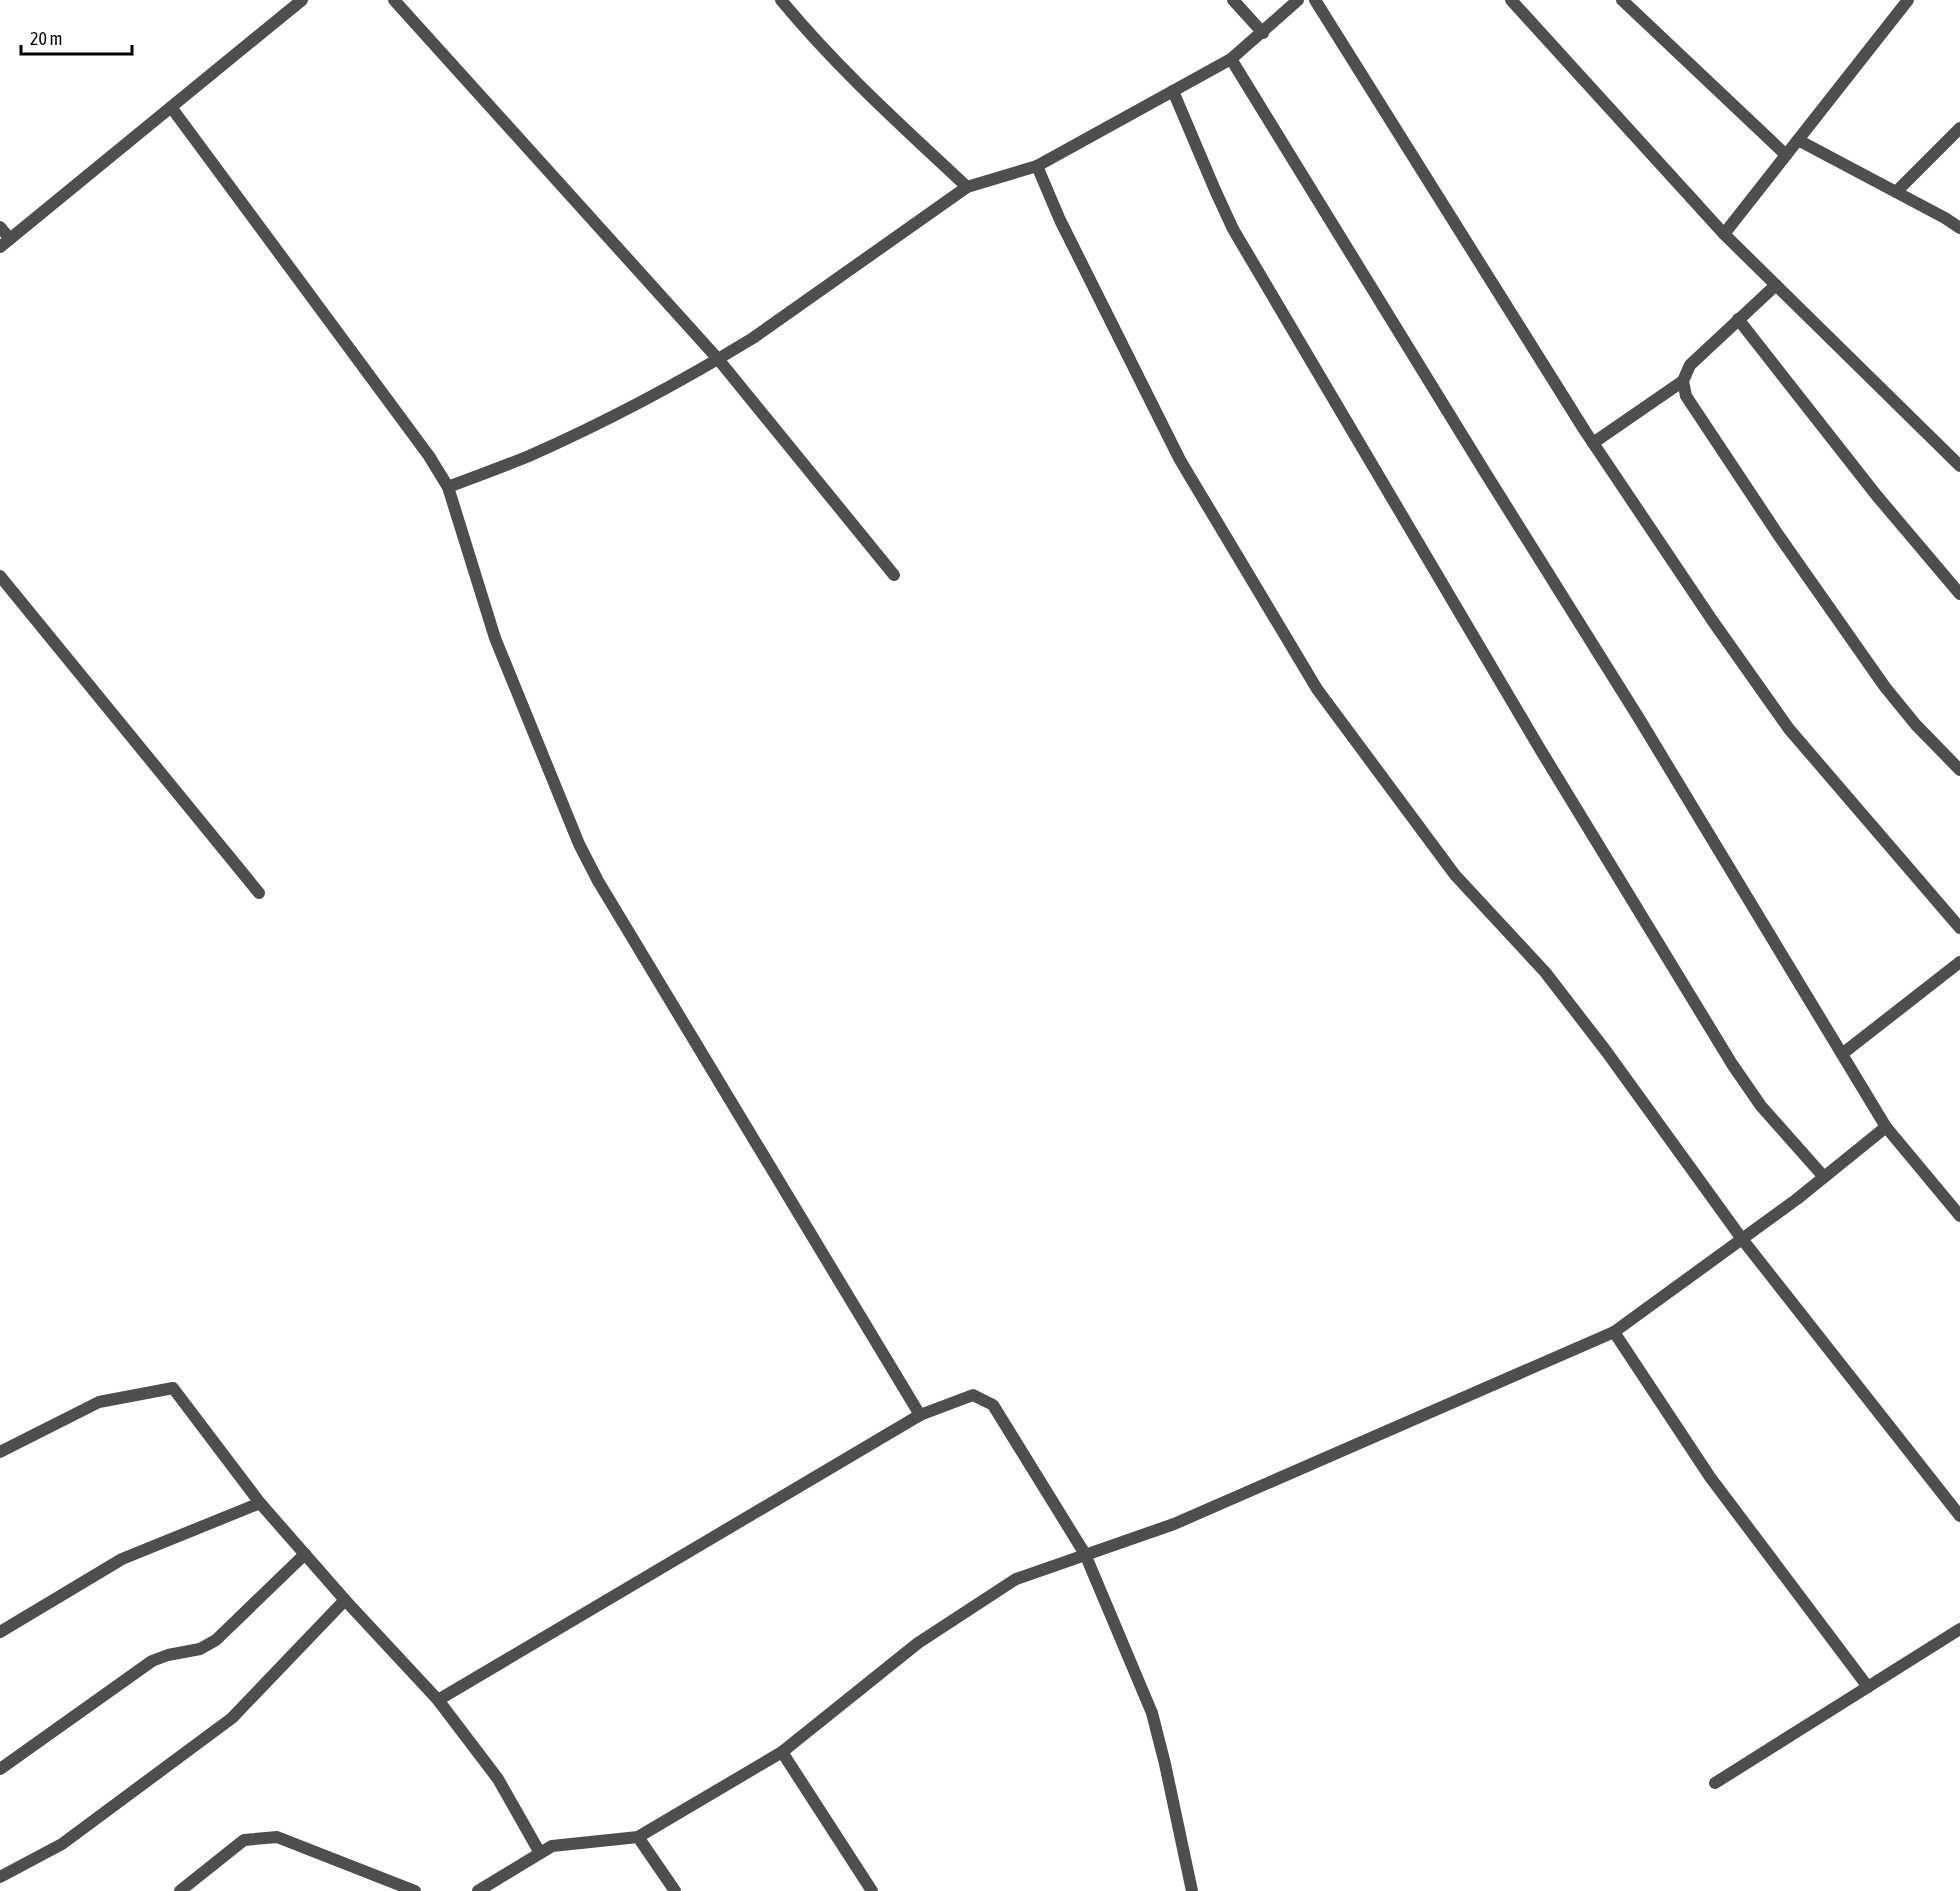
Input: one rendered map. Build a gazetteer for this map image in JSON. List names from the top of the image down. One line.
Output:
{"scale_bar":"20 m"}
